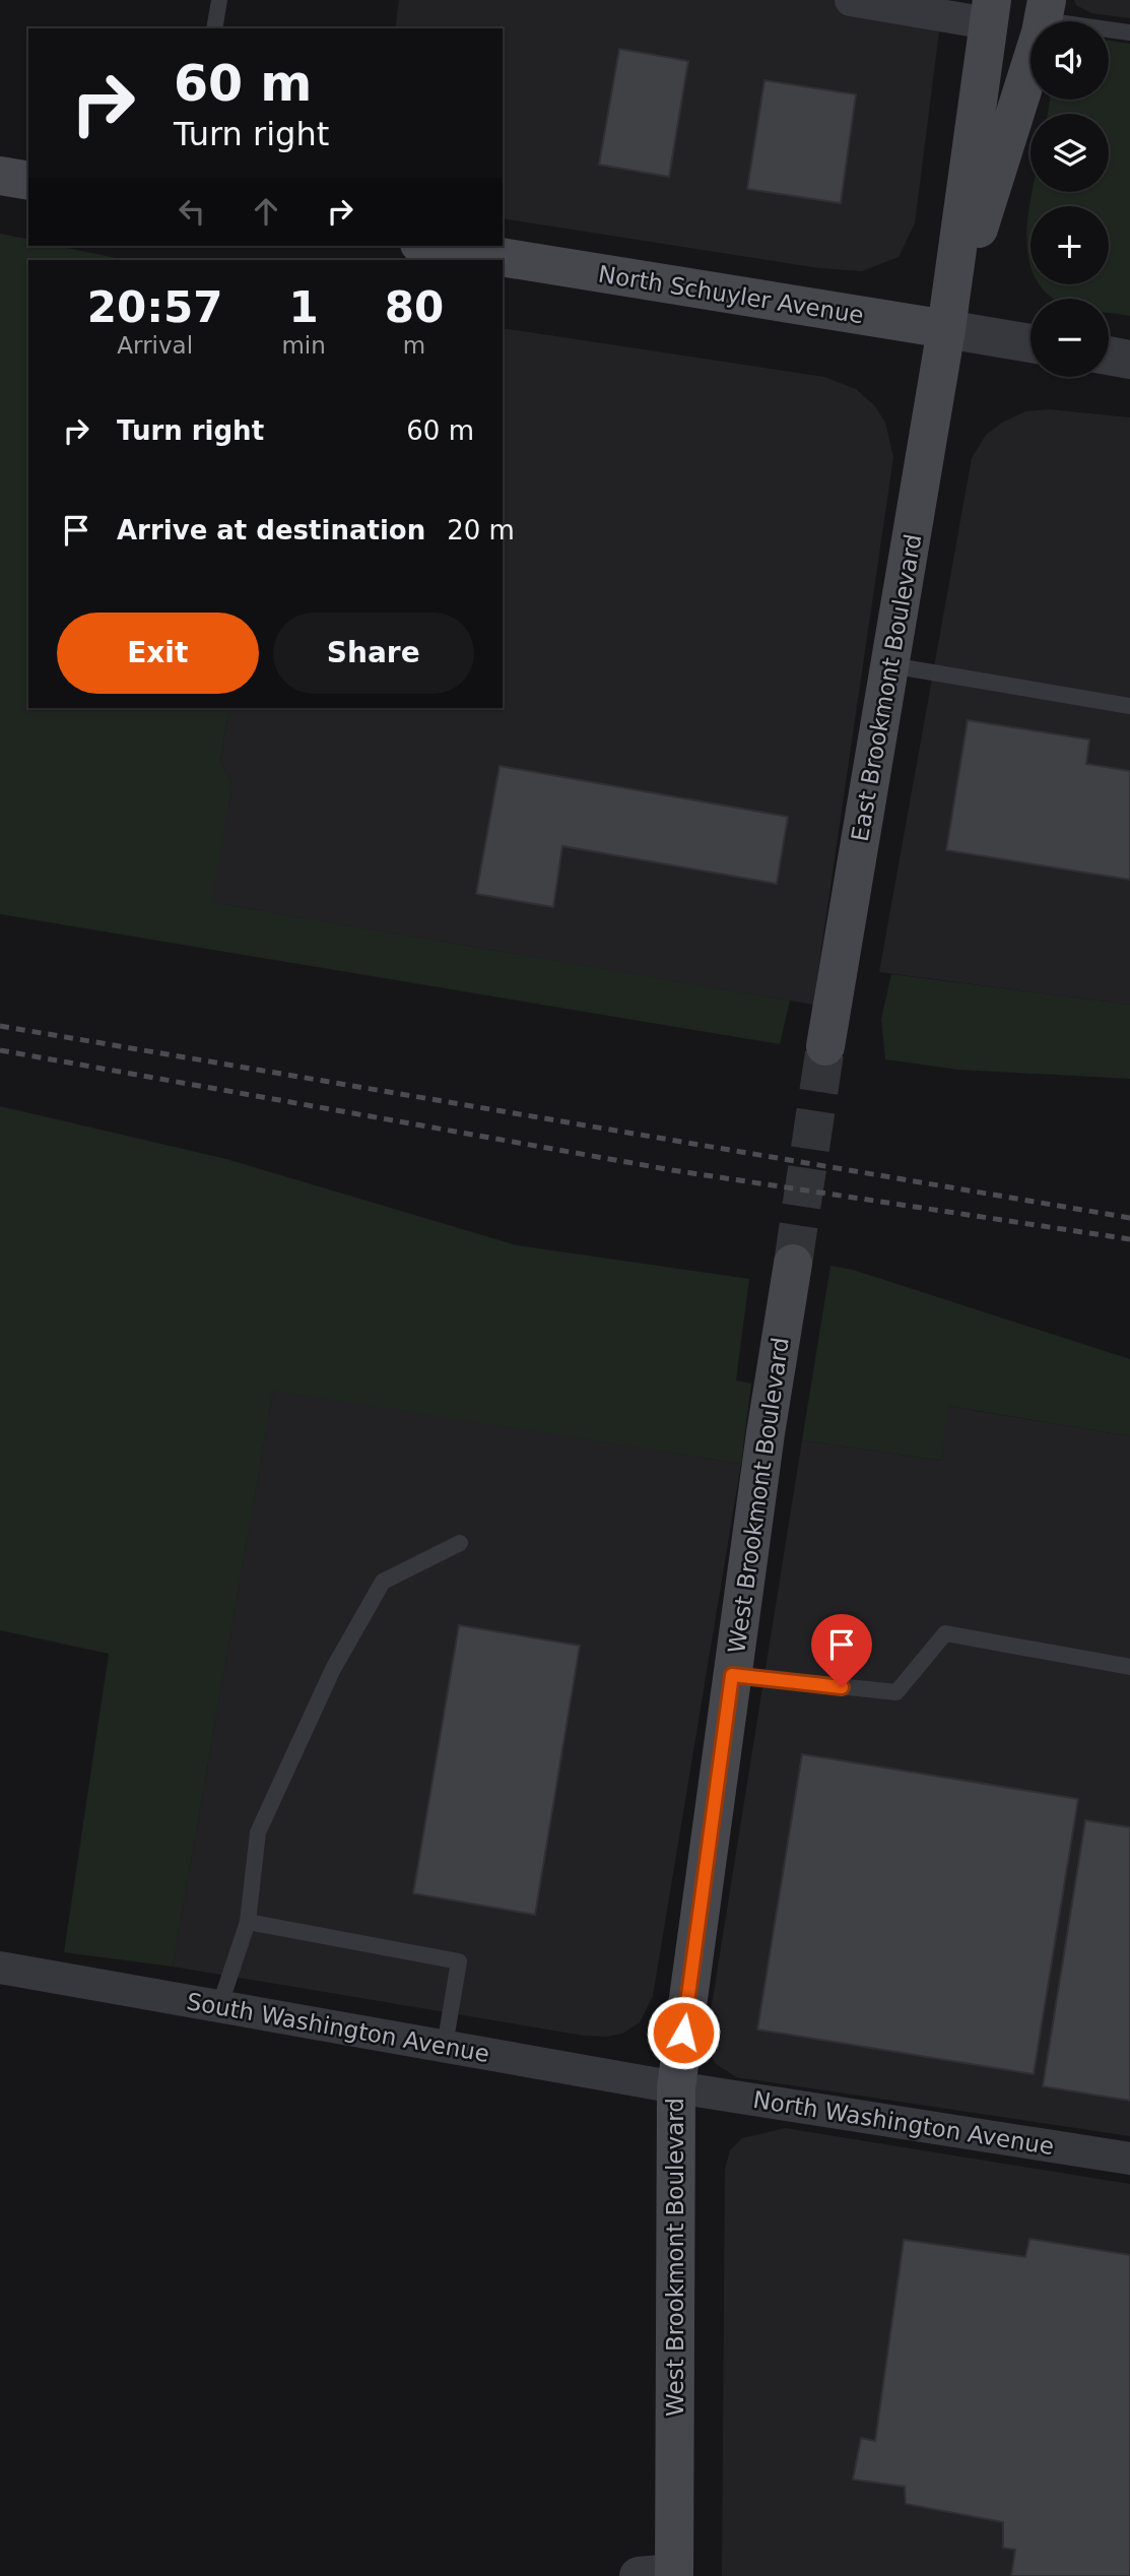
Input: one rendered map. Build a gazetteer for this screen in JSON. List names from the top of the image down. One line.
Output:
{"streets":{"main road":["North Schuyler Avenue","East Brookmont Boulevard","West Brookmont Boulevard"],"street":["South Washington Avenue","North Washington Avenue"]},"crossings":[["North Schuyler Avenue","East Brookmont Boulevard"],["West Brookmont Boulevard","South Washington Avenue"],["West Brookmont Boulevard","North Washington Avenue"],["South Washington Avenue","North Washington Avenue"]],"page":{"map_buttons":["+","−"],"turn":["60 m","Turn right"],"eta":["20:57","Arrival","1","min","80","m"],"list":[{"name":"Turn right","value":"60 m"},{"name":"Arrive at destination","value":"20 m"}],"buttons":["Exit","Share"]}}
